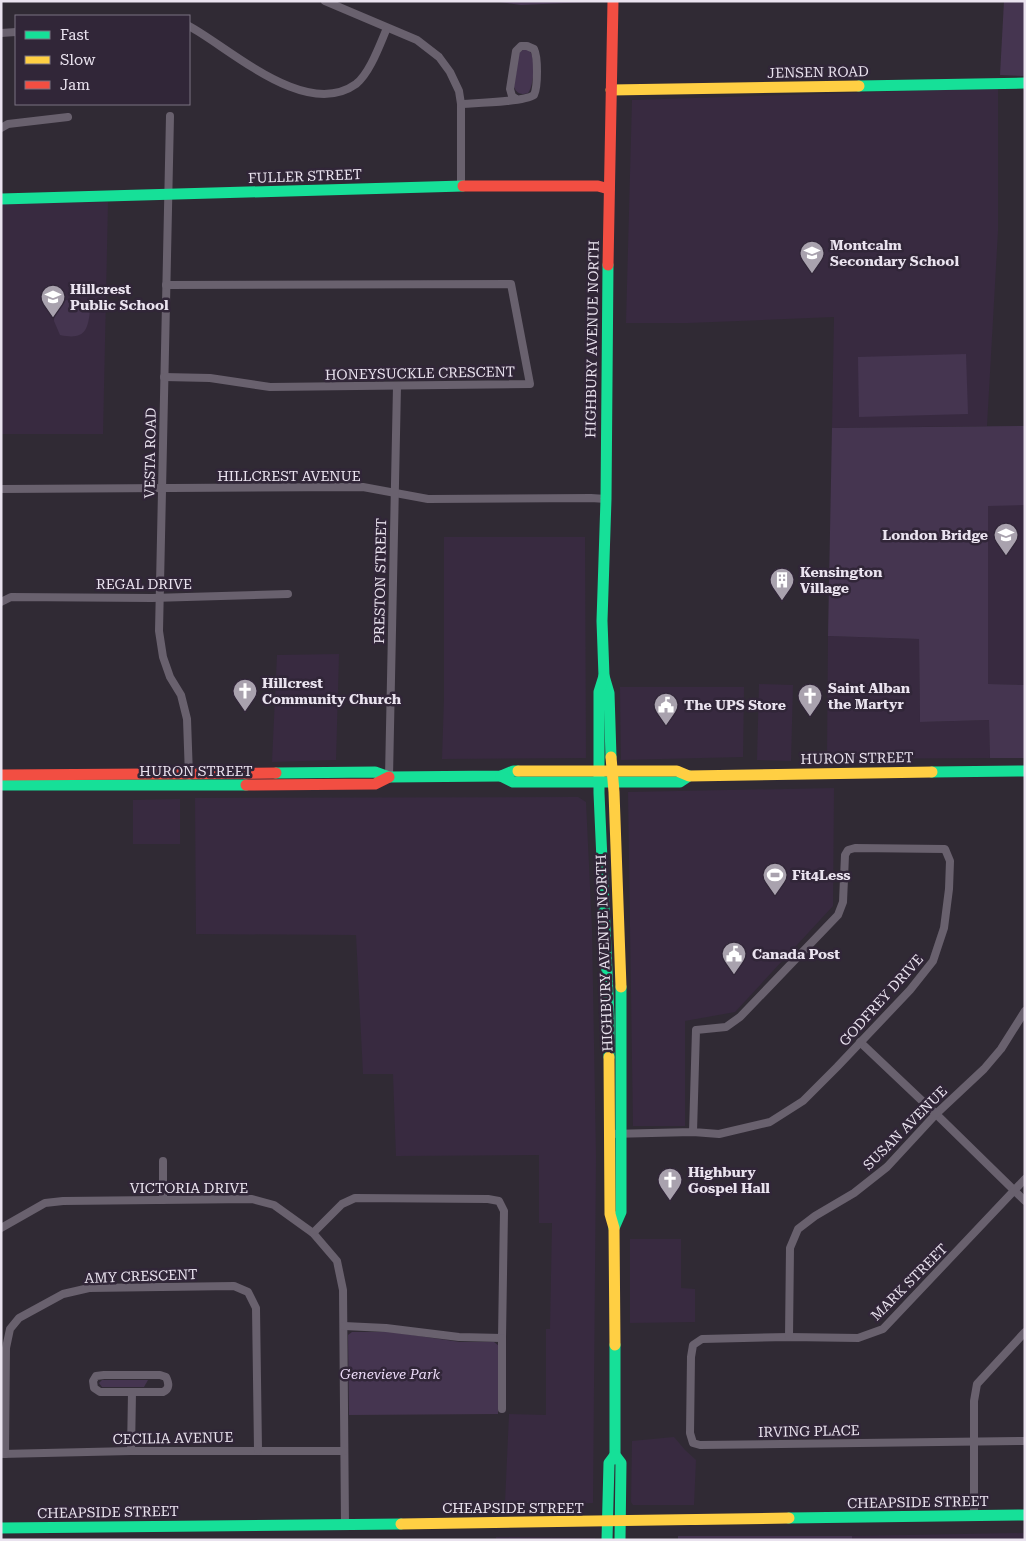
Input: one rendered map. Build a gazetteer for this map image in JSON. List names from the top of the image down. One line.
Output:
{"streets":{"main road":["JENSEN ROAD","FULLER STREET","HIGHBURY AVENUE NORTH","HURON STREET","CHEAPSIDE STREET"],"street":["HONEYSUCKLE CRESCENT","VESTA ROAD","HILLCREST AVENUE","PRESTON STREET","REGAL DRIVE","GODFREY DRIVE","SUSAN AVENUE","VICTORIA DRIVE","AMY CRESCENT","MARK STREET","IRVING PLACE","CECILIA AVENUE"]},"crossings":[["JENSEN ROAD","HIGHBURY AVENUE NORTH"],["FULLER STREET","HIGHBURY AVENUE NORTH"],["FULLER STREET","VESTA ROAD"],["HIGHBURY AVENUE NORTH","HILLCREST AVENUE"],["HIGHBURY AVENUE NORTH","HURON STREET"],["HIGHBURY AVENUE NORTH","GODFREY DRIVE"],["HIGHBURY AVENUE NORTH","CHEAPSIDE STREET"],["HONEYSUCKLE CRESCENT","VESTA ROAD"],["HONEYSUCKLE CRESCENT","PRESTON STREET"],["VESTA ROAD","HILLCREST AVENUE"],["VESTA ROAD","REGAL DRIVE"],["VESTA ROAD","HURON STREET"],["HILLCREST AVENUE","PRESTON STREET"],["PRESTON STREET","HURON STREET"],["SUSAN AVENUE","MARK STREET"],["VICTORIA DRIVE","CECILIA AVENUE"],["VICTORIA DRIVE","CHEAPSIDE STREET"],["AMY CRESCENT","CECILIA AVENUE"],["MARK STREET","IRVING PLACE"]],"parks":["Genevieve Park"],"places":{"school or university":["Montcalm Secondary School","Hillcrest Public School","London Bridge"],"building":["Kensington Village"],"church":["Hillcrest Community Church","Saint Alban the Martyr","Highbury Gospel Hall"],"public building":["The UPS Store","Canada Post"],"sports":["Fit4Less"]},"legend":["Fast","Slow","Jam"]}
